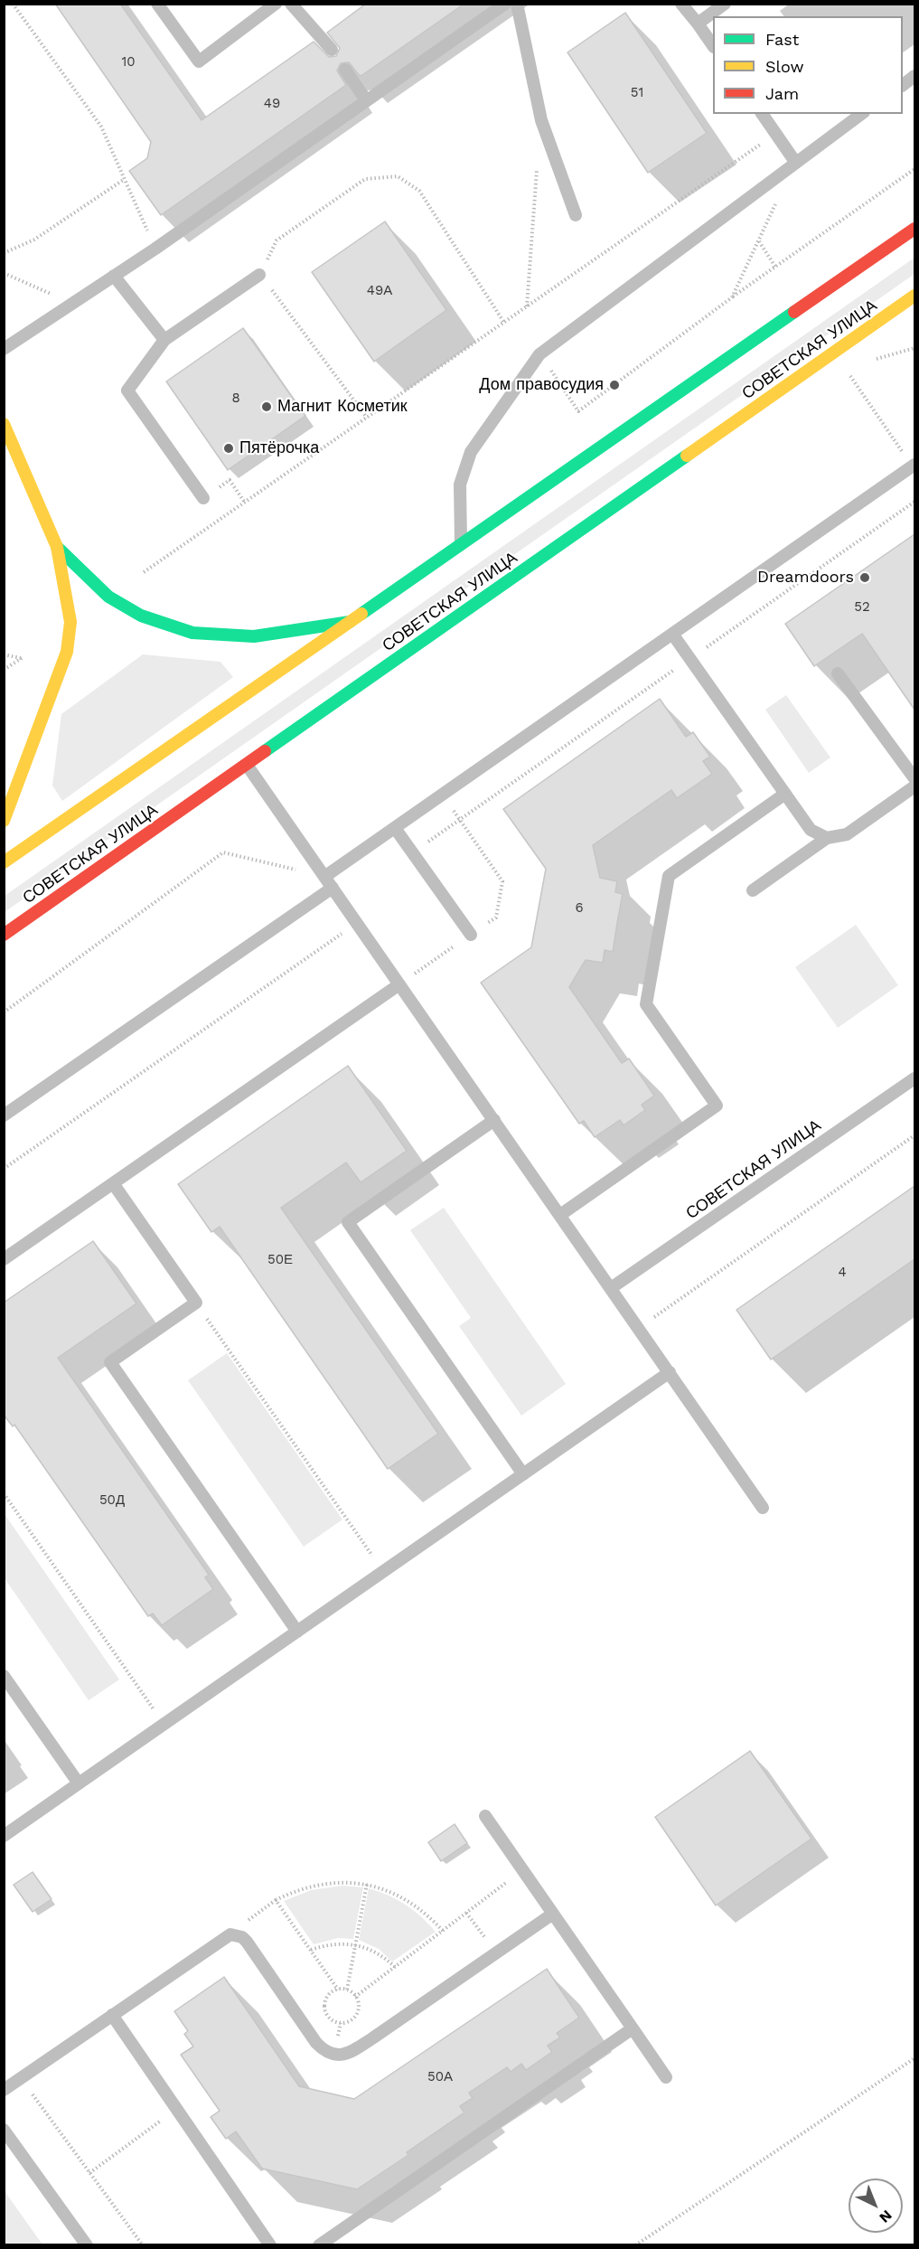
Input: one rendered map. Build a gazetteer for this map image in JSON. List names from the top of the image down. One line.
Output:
{"streets":{"main road":["СОВЕТСКАЯ УЛИЦА"]},"places":["Дом правосудия","Магнит Косметик","Пятёрочка","Dreamdoors"],"house_numbers":["10","51","49","49А","8","52","6","50Е","4","50Д","50А"],"legend":["Fast","Slow","Jam"],"north":"bottom right"}
